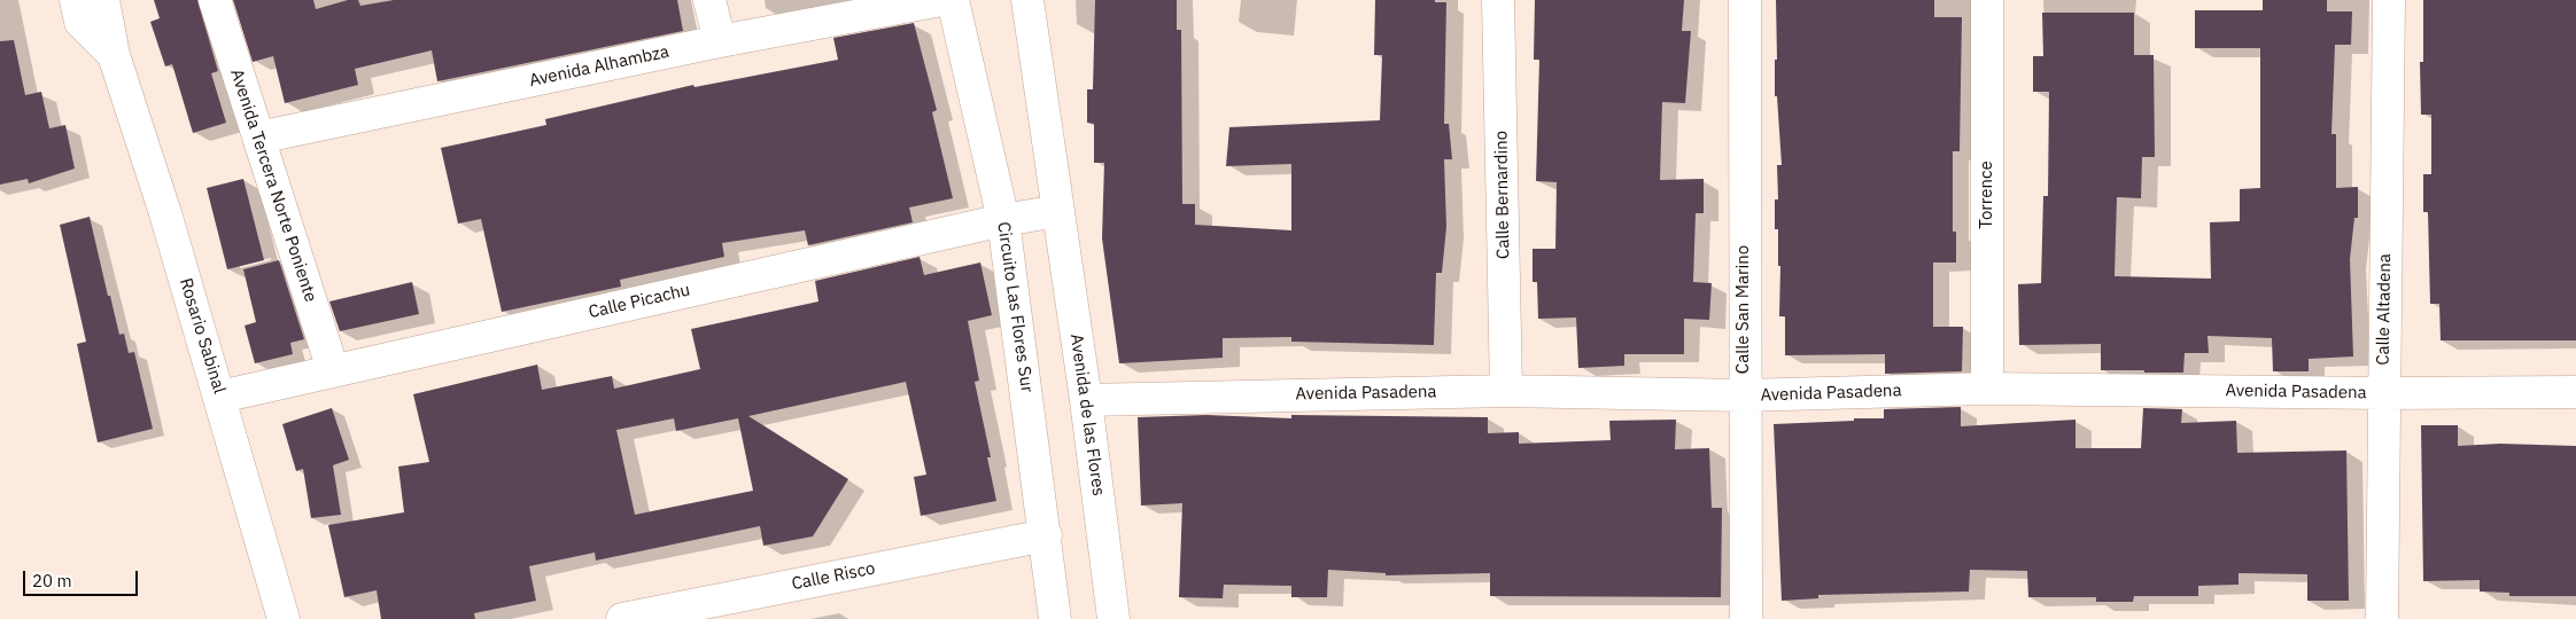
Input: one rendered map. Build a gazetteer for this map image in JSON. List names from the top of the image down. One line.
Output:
{"streets":{"street":["Avenida Alhambza","Avenida Tercera Norte Poniente","Calle Bernardino","Torrence","Calle Picachu","Circuito Las Flores Sur","Calle San Marino","Calle Altadena","Rosario Sabinal","Avenida Pasadena","Avenida de las Flores","Calle Risco"]},"crossings":[["Avenida Alhambza","Avenida Tercera Norte Poniente"],["Avenida Tercera Norte Poniente","Calle Picachu"],["Calle Bernardino","Avenida Pasadena"],["Torrence","Avenida Pasadena"],["Calle Picachu","Circuito Las Flores Sur"],["Calle Picachu","Rosario Sabinal"],["Calle Picachu","Avenida de las Flores"],["Circuito Las Flores Sur","Calle Risco"],["Calle San Marino","Avenida Pasadena"],["Calle Altadena","Avenida Pasadena"],["Avenida Pasadena","Avenida de las Flores"]],"scale_bar":"20 m"}
